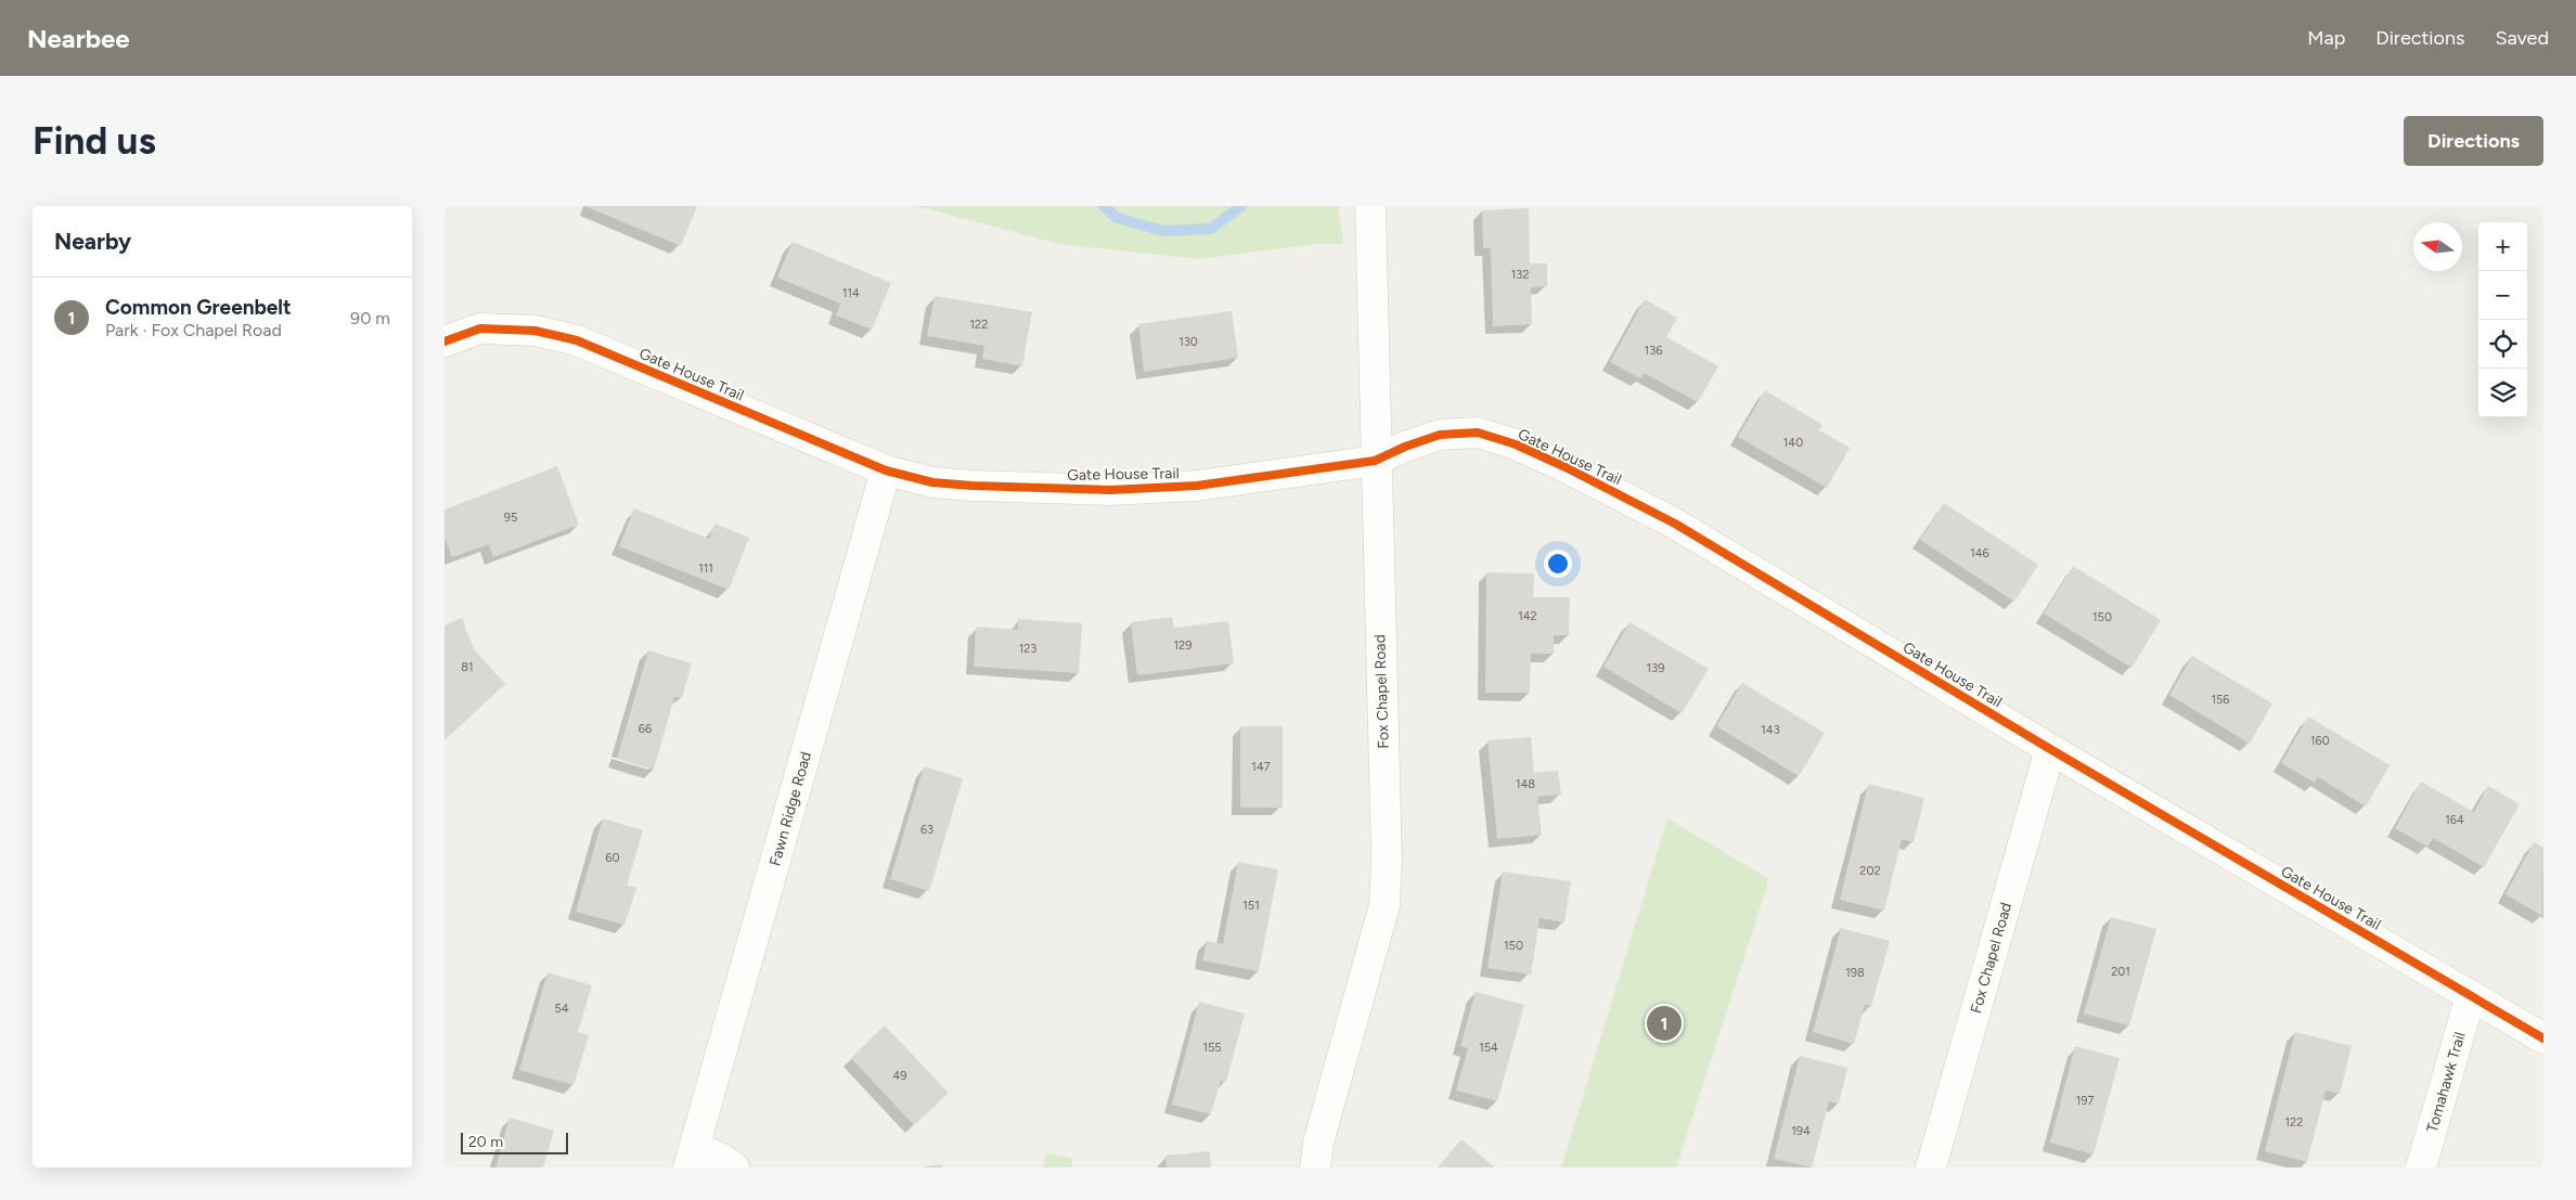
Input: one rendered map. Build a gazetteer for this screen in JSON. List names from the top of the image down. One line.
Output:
{"streets":{"street":["Gate House Trail","Fox Chapel Road","Fawn Ridge Road","Tomahawk Trail"]},"crossings":[["Gate House Trail","Fox Chapel Road"],["Gate House Trail","Fawn Ridge Road"],["Gate House Trail","Tomahawk Trail"]],"house_numbers":["132","114","122","130","136","140","95","146","111","142","150","129","123","81","139","156","66","143","160","147","148","164","63","60","202","151","150","201","198","54","155","154","49","197","122","194"],"scale_bar":"20 m","north":"left","page":{"header":"Nearbee","nav":["Map","Directions","Saved"],"buttons":"Directions","title":"Find us","heading":"Nearby","map_buttons":["+","−"],"list":[{"mark":"1","name":"Common Greenbelt","note":"Park · Fox Chapel Road","value":"90 m"}],"pins":"1","scale":"20 m"}}
